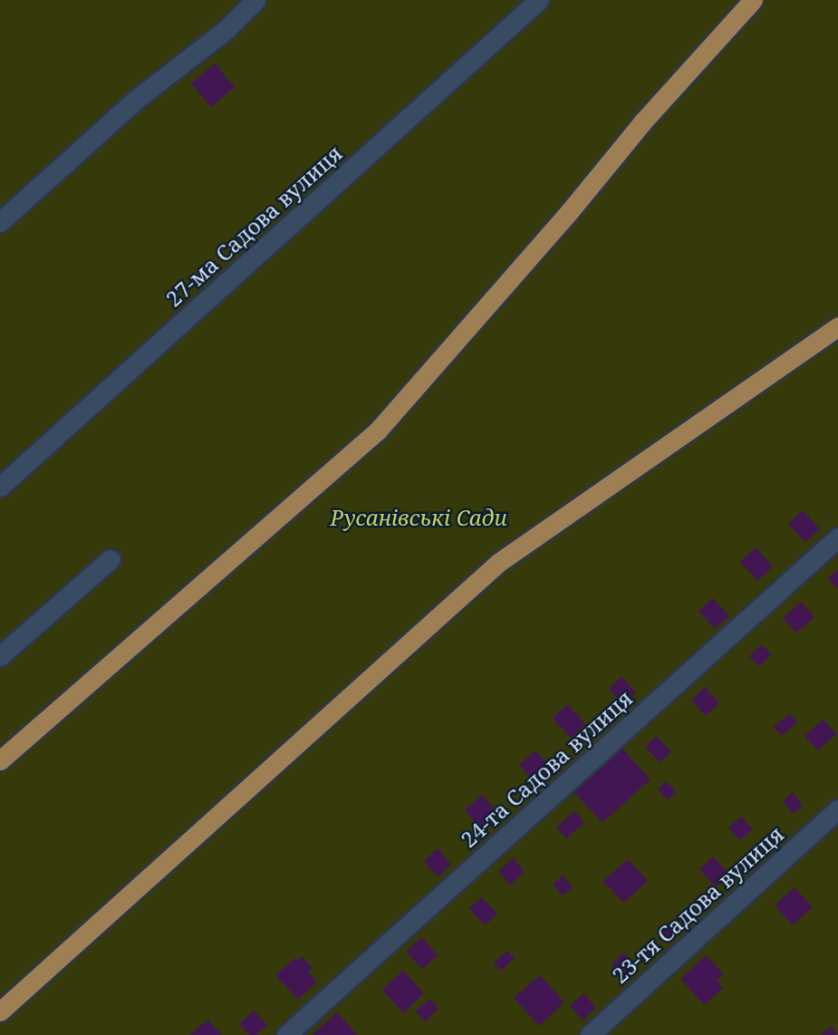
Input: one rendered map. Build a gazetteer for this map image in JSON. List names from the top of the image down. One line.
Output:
{"streets":{"street":["27-ма Садова вулиця","24-та Садова вулиця","23-тя Садова вулиця"]},"parks":["Русанівські Сади"]}
